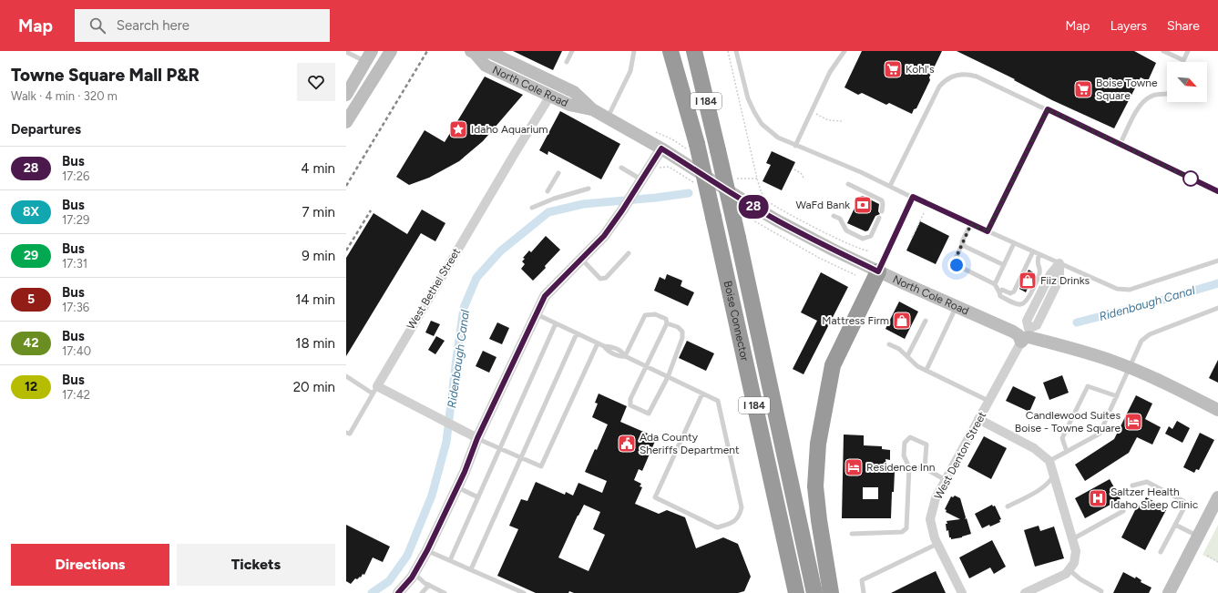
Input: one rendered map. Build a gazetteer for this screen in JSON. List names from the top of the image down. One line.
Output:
{"streets":{"highway":["I 184","Boise Connector"],"main road":["North Cole Road"],"street":["West Bethel Street","West Denton Street"]},"crossings":[["North Cole Road","West Bethel Street"],["North Cole Road","West Denton Street"]],"water":["Ridenbaugh Canal"],"places":{"supermarket":["Kohl's","Boise Towne Square"],"place":["Idaho Aquarium"],"bank":["WaFd Bank"],"shop":["Fiiz Drinks","Mattress Firm"],"hotel":["Candlewood Suites Boise - Towne Square","Residence Inn"],"public building":["Ada County Sheriffs Department"],"hospital":["Saltzer Health Idaho Sleep Clinic"]},"lines":["bus line 28"],"north":"bottom right","page":{"header":"Map","search":"Search here","nav":["Map","Layers","Share"],"heading":[["Towne Square Mall P&R","Walk · 4 min · 320 m"],"Departures"],"on_map":"28","list":[{"mark":"28","name":"Bus","note":"17:26","value":"4 min"},{"mark":"8X","name":"Bus","note":"17:29","value":"7 min"},{"mark":"29","name":"Bus","note":"17:31","value":"9 min"},{"mark":"5","name":"Bus","note":"17:36","value":"14 min"},{"mark":"42","name":"Bus","note":"17:40","value":"18 min"},{"mark":"12","name":"Bus","note":"17:42","value":"20 min"}],"buttons":["Directions","Tickets"]}}
